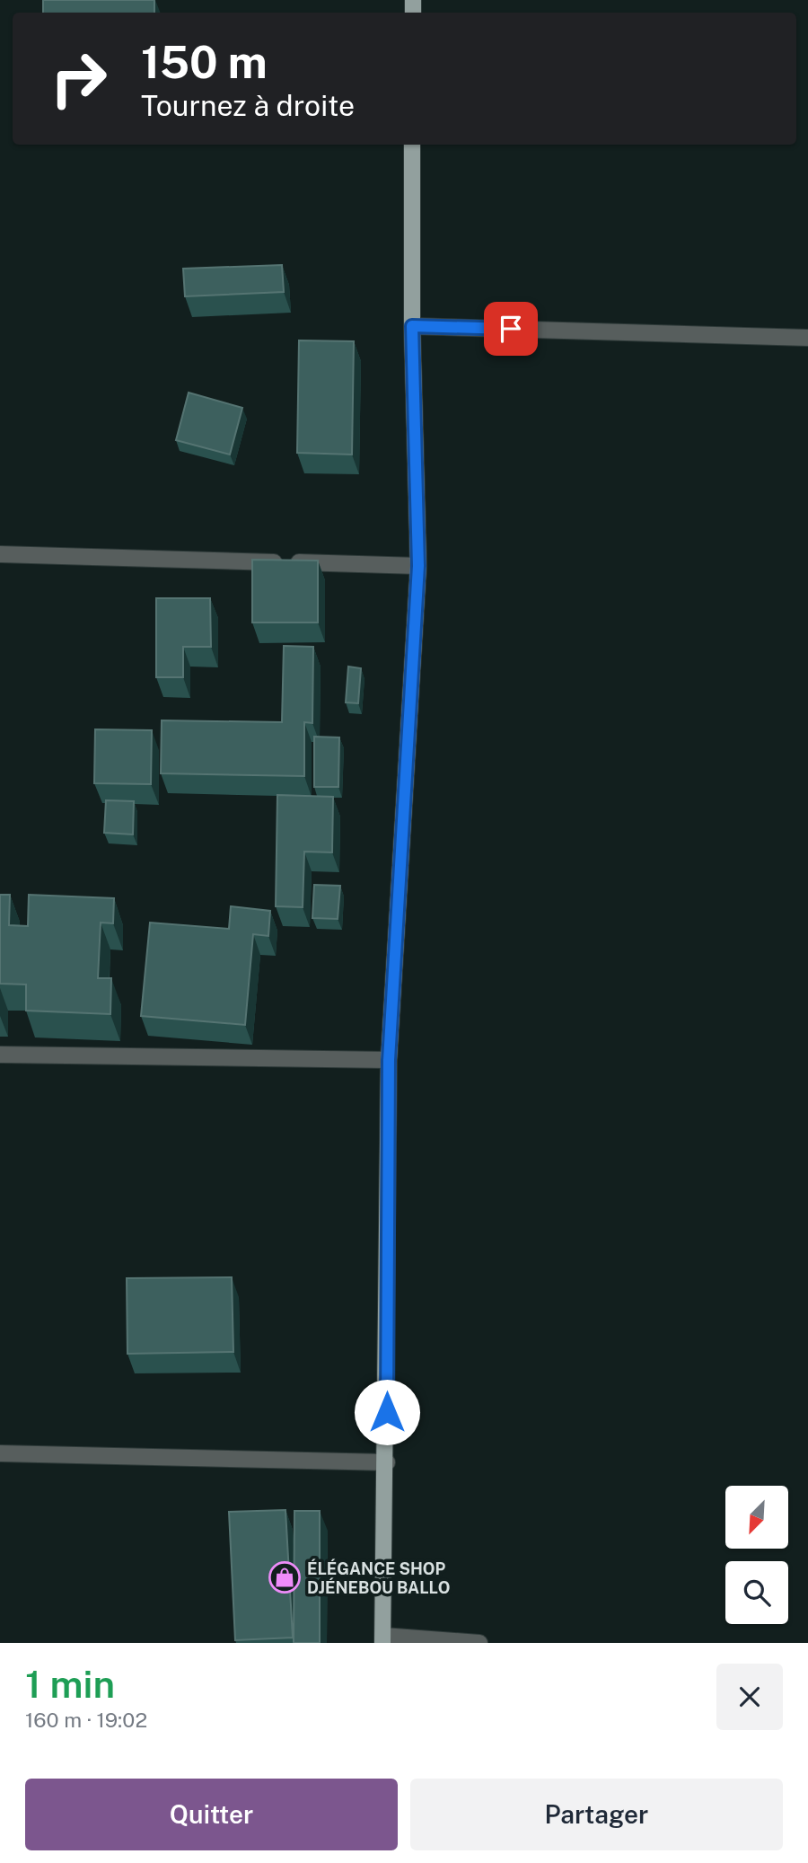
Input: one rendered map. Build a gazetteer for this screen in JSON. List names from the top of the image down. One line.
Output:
{"places":{"shop":["ÉLÉGANCE SHOP DJÉNEBOU BALLO"]},"north":"bottom left","page":{"turn":["150 m","Tournez à droite"],"heading":["1 min","160 m · 19:02"],"buttons":["Quitter","Partager"]}}
